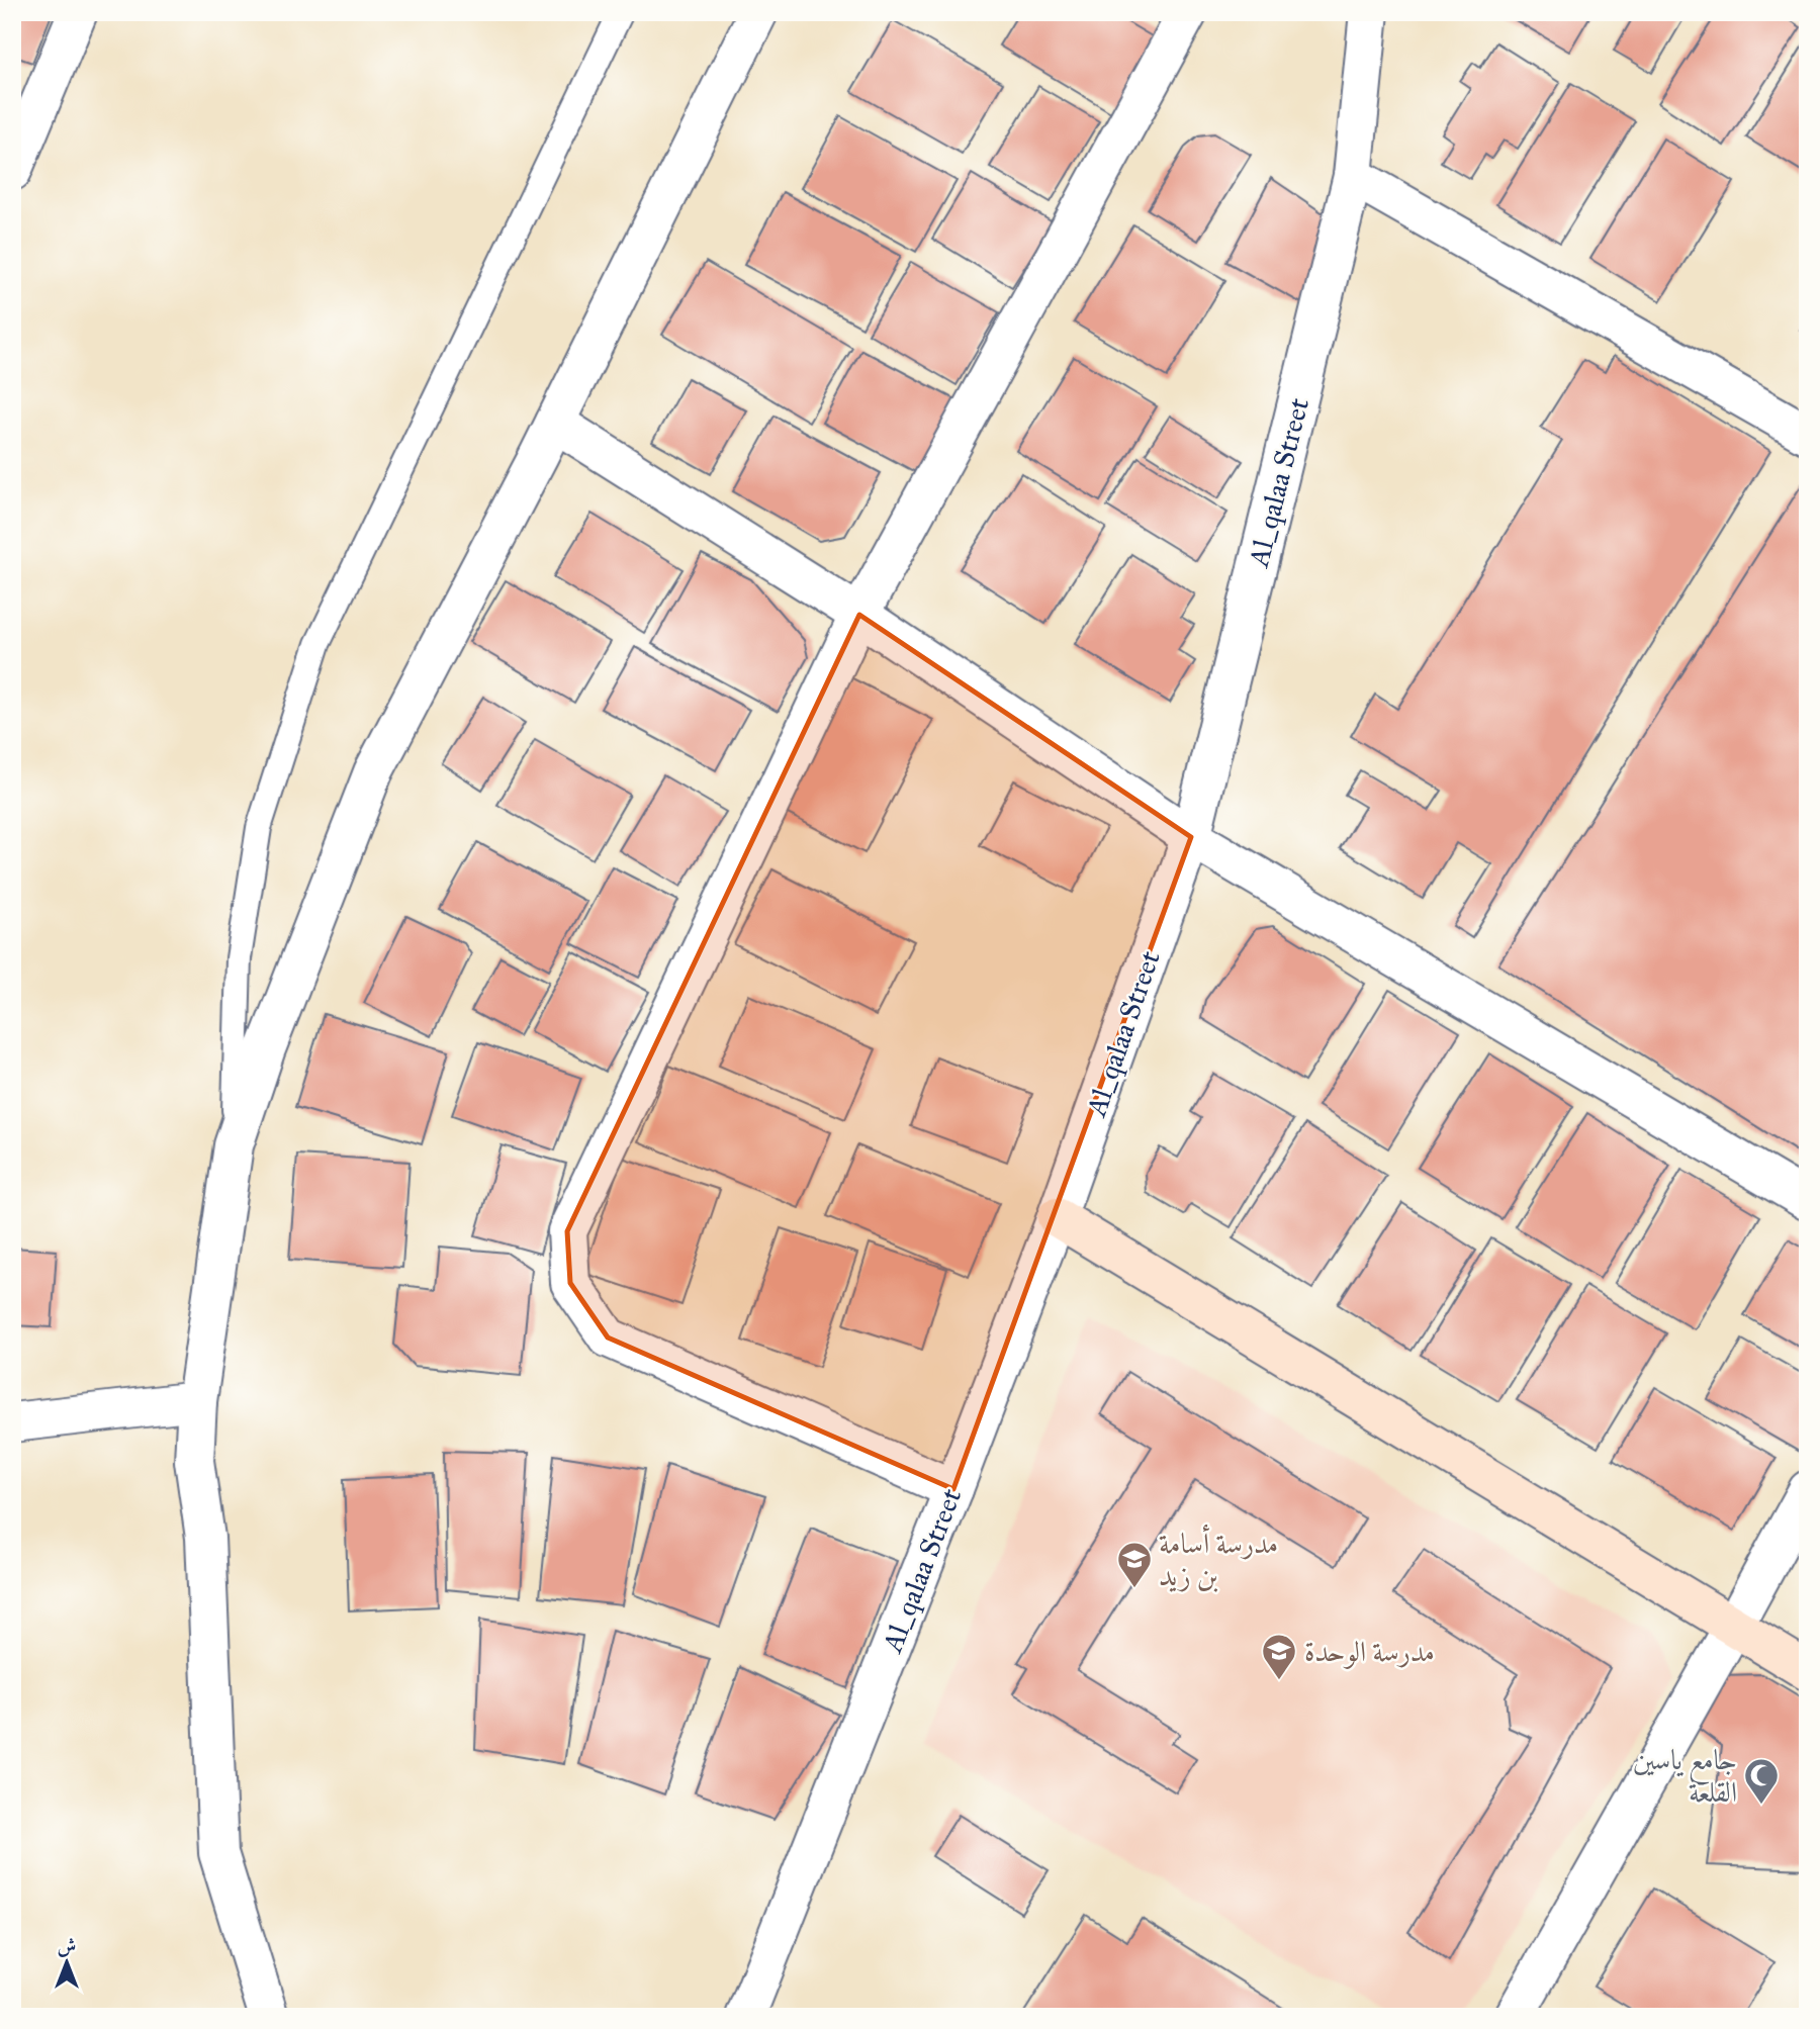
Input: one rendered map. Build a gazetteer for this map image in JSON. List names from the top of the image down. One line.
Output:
{"streets":{"street":["Al_qalaa Street"]},"places":{"school or university":["مدرسة أسامة بن زيد","مدرسة الوحدة"],"mosque":["جامع ياسين القلعة"]},"north":"top"}
